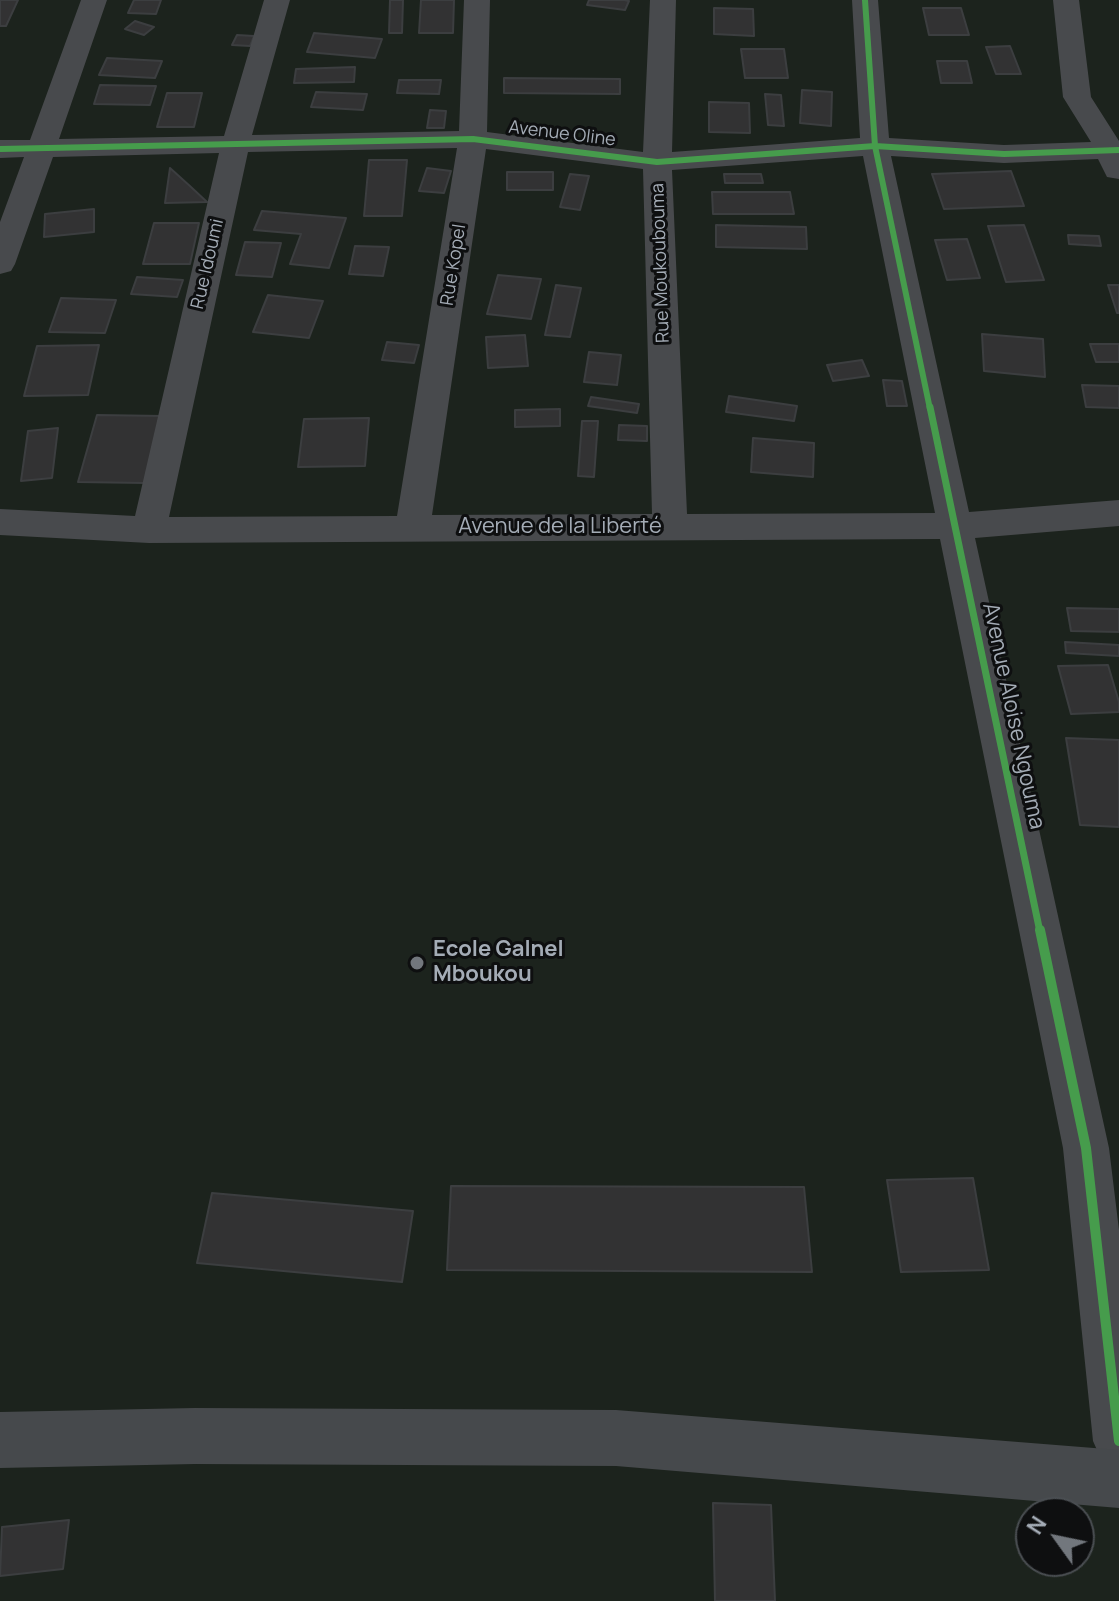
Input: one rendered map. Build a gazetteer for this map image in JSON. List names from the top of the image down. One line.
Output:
{"streets":{"street":["Avenue Oline","Rue Moukoubouma","Rue Idoumi","Rue Kopel","Avenue de la Liberté","Avenue Aloise Ngouma"]},"crossings":[["Avenue Oline","Rue Moukoubouma"],["Avenue Oline","Rue Idoumi"],["Avenue Oline","Rue Kopel"],["Avenue Oline","Avenue Aloise Ngouma"],["Rue Moukoubouma","Avenue de la Liberté"],["Rue Idoumi","Avenue de la Liberté"],["Rue Kopel","Avenue de la Liberté"],["Avenue de la Liberté","Avenue Aloise Ngouma"]],"places":["Ecole Galnel Mboukou"],"north":"top left"}
